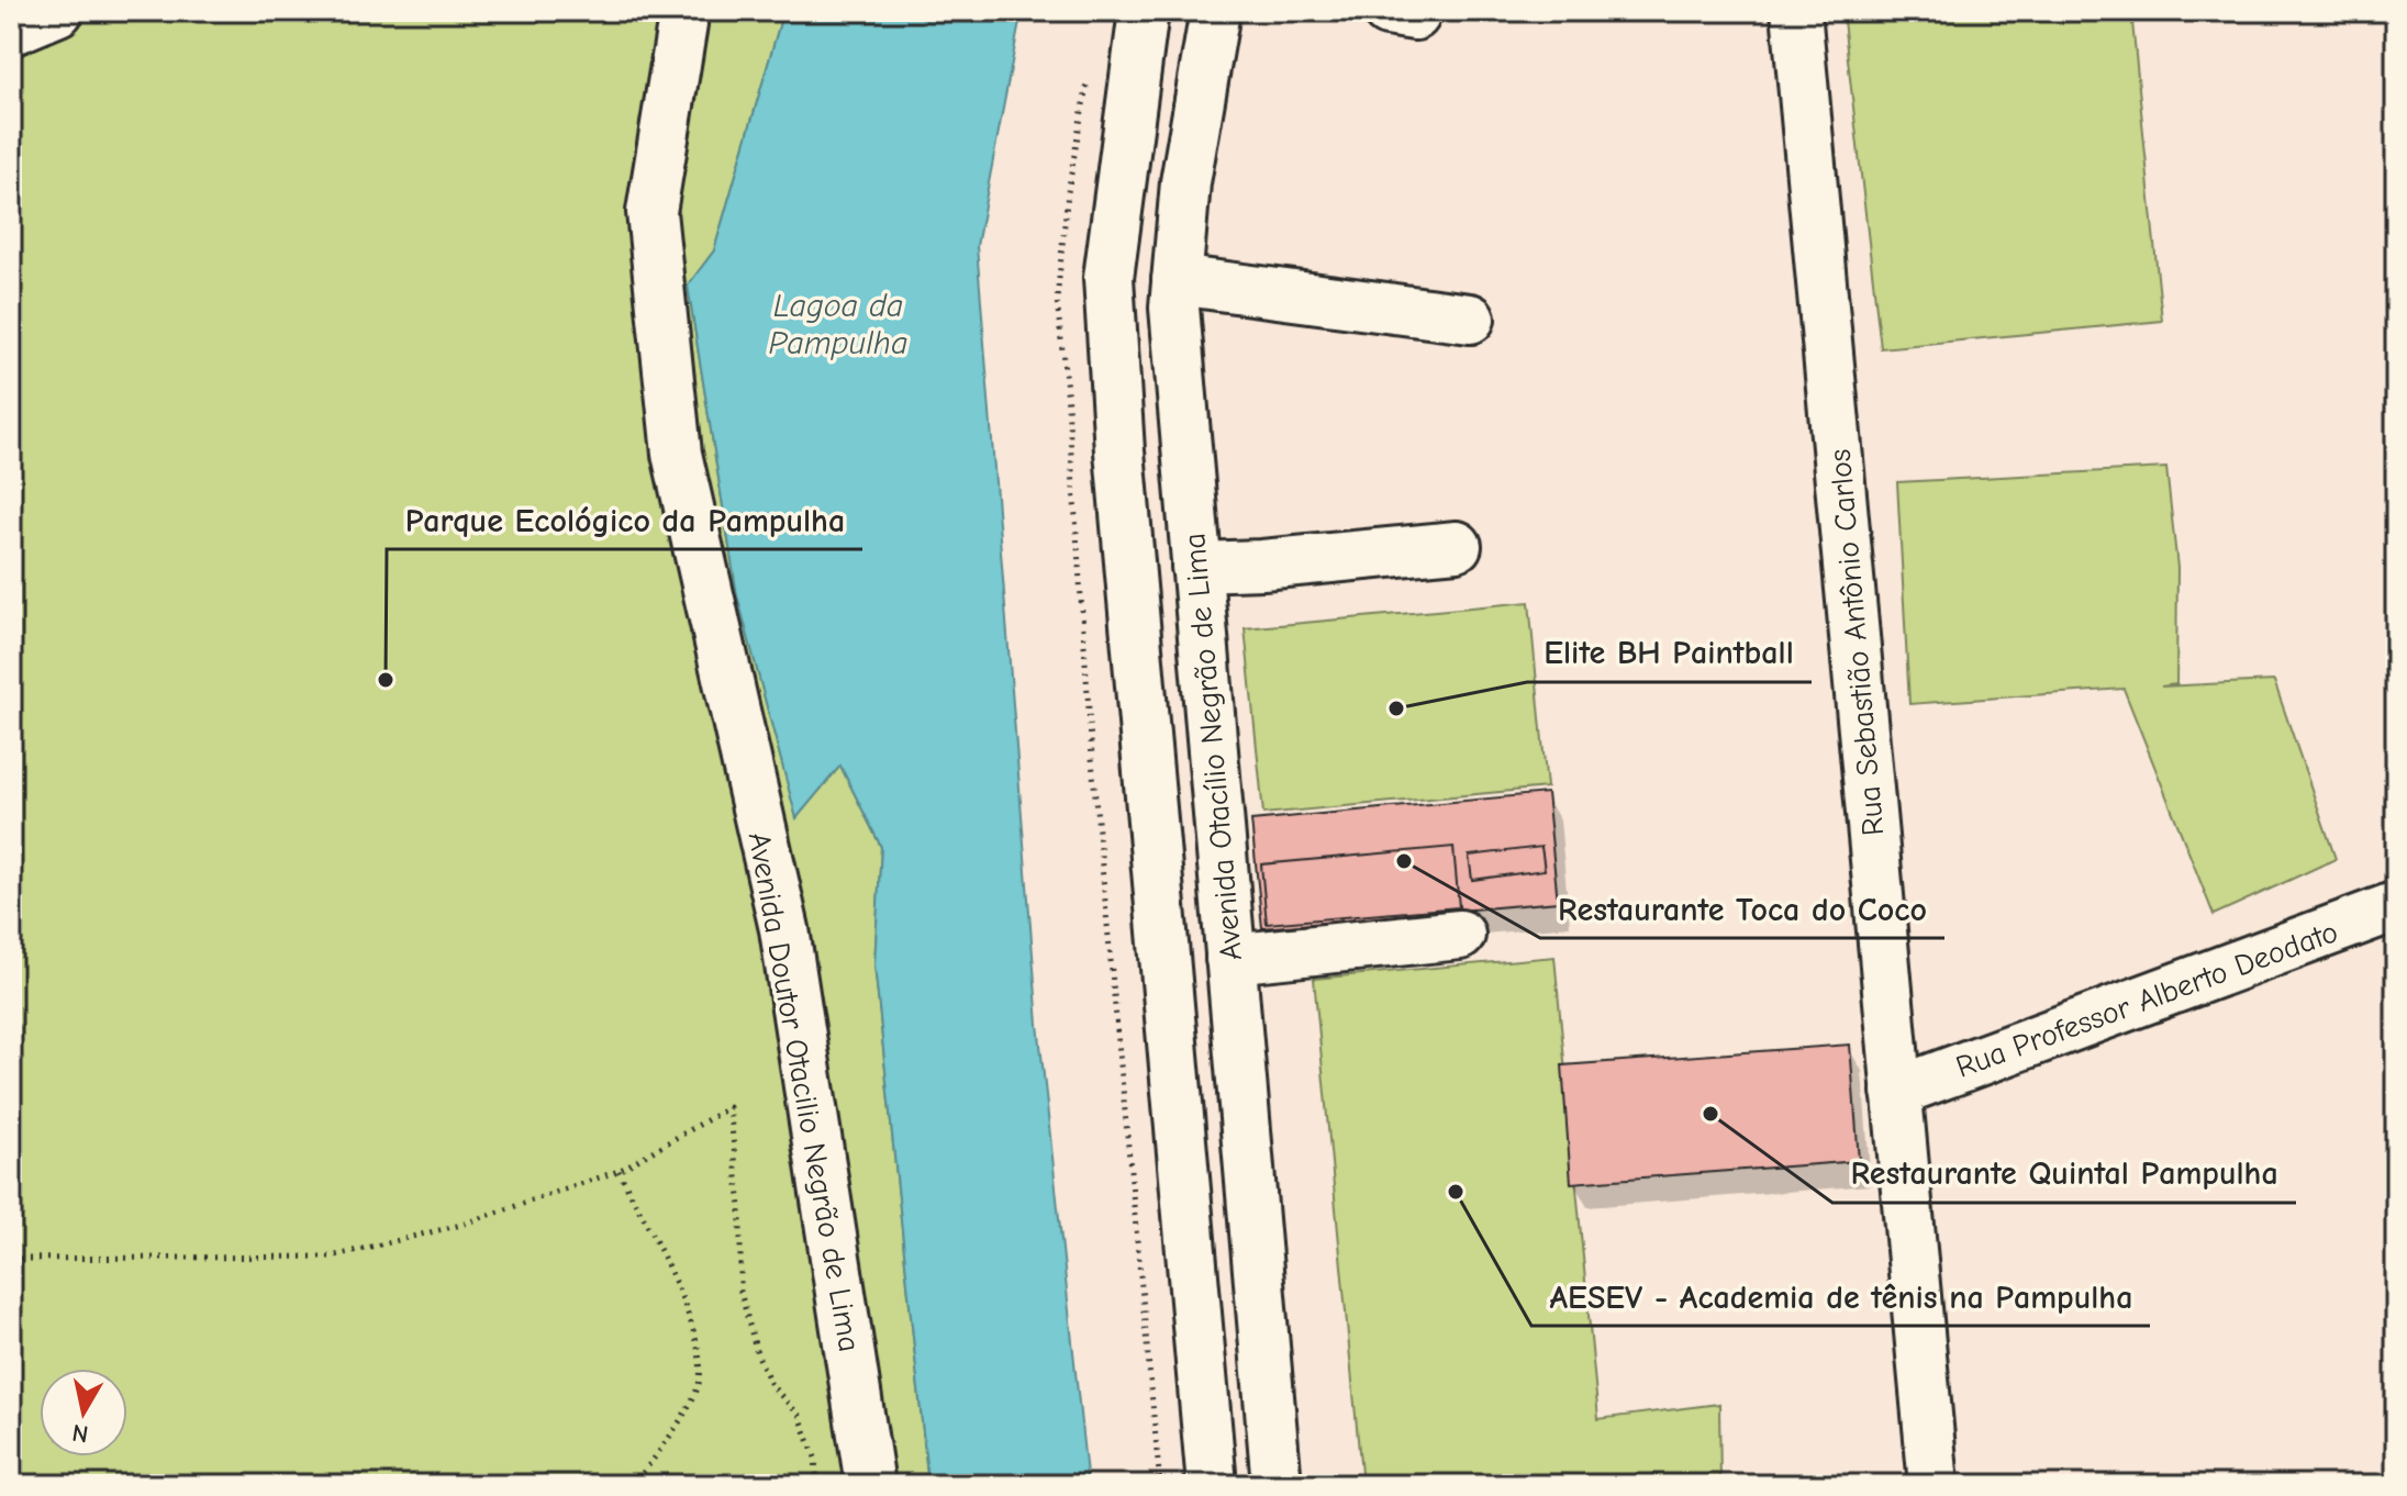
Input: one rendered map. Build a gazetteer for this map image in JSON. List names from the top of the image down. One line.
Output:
{"streets":{"street":["Rua Sebastião Antônio Carlos","Avenida Otacílio Negrão de Lima","Rua Professor Alberto Deodato","Avenida Doutor Otacilio Negrão de Lima"]},"crossings":[["Rua Sebastião Antônio Carlos","Rua Professor Alberto Deodato"]],"water":["Lagoa da Pampulha"],"places":["Parque Ecológico da Pampulha","Elite BH Paintball","Restaurante Toca do Coco","Restaurante Quintal Pampulha","AESEV - Academia de tênis na Pampulha"],"north":"bottom"}
